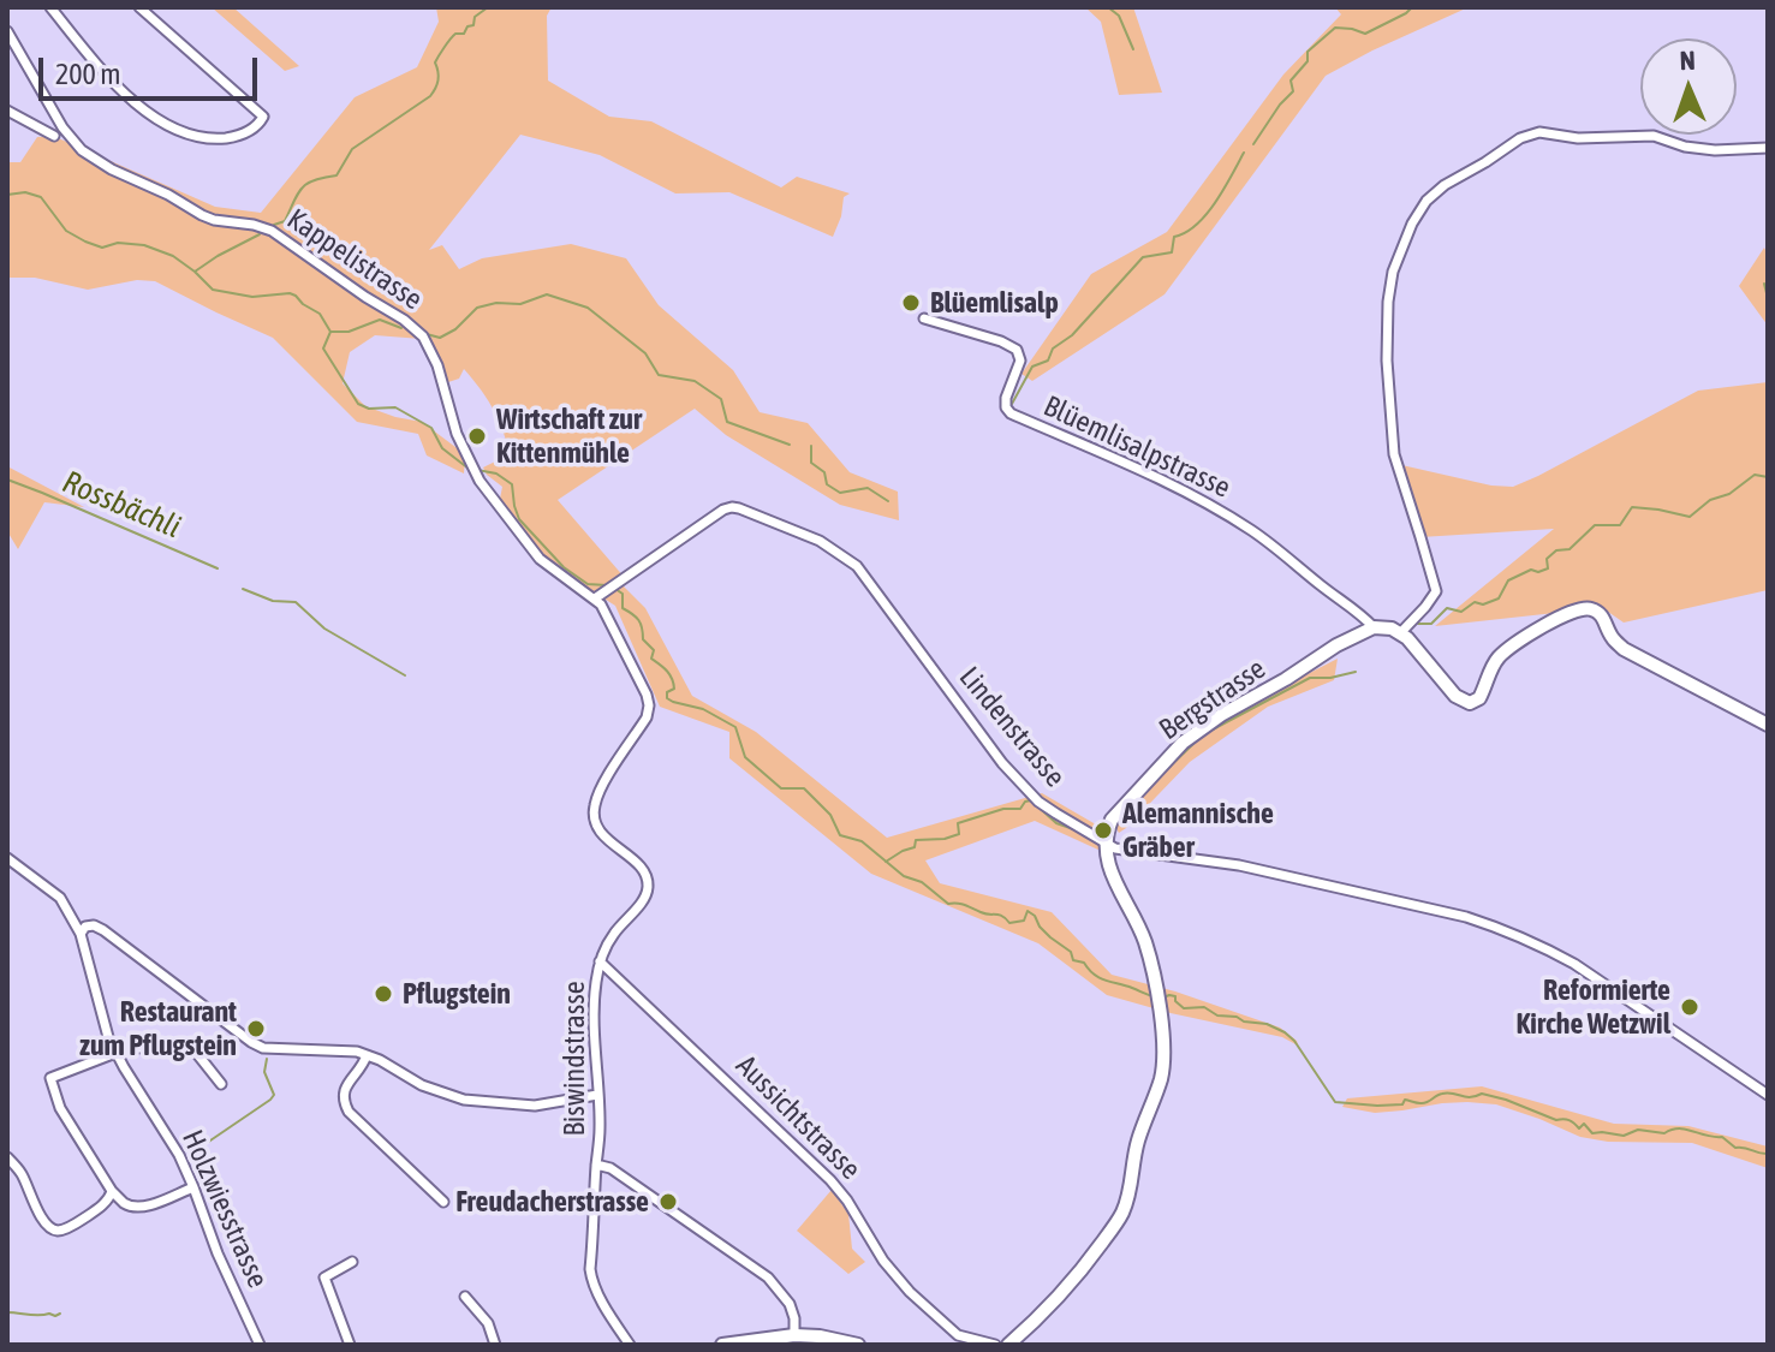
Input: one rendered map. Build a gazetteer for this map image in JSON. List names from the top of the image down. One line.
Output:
{"streets":{"street":["Kappelistrasse","Blüemlisalpstrasse","Bergstrasse","Lindenstrasse","Biswindstrasse","Aussichtstrasse","Holzwiesstrasse"]},"crossings":[["Kappelistrasse","Lindenstrasse"],["Kappelistrasse","Biswindstrasse"],["Blüemlisalpstrasse","Bergstrasse"],["Lindenstrasse","Biswindstrasse"],["Biswindstrasse","Aussichtstrasse"]],"water":["Rossbächli"],"places":["Blüemlisalp","Wirtschaft zur Kittenmühle","Alemannische Gräber","Pflugstein","Reformierte Kirche Wetzwil","Restaurant zum Pflugstein","Freudacherstrasse"],"scale_bar":"200 m","north":"top"}
